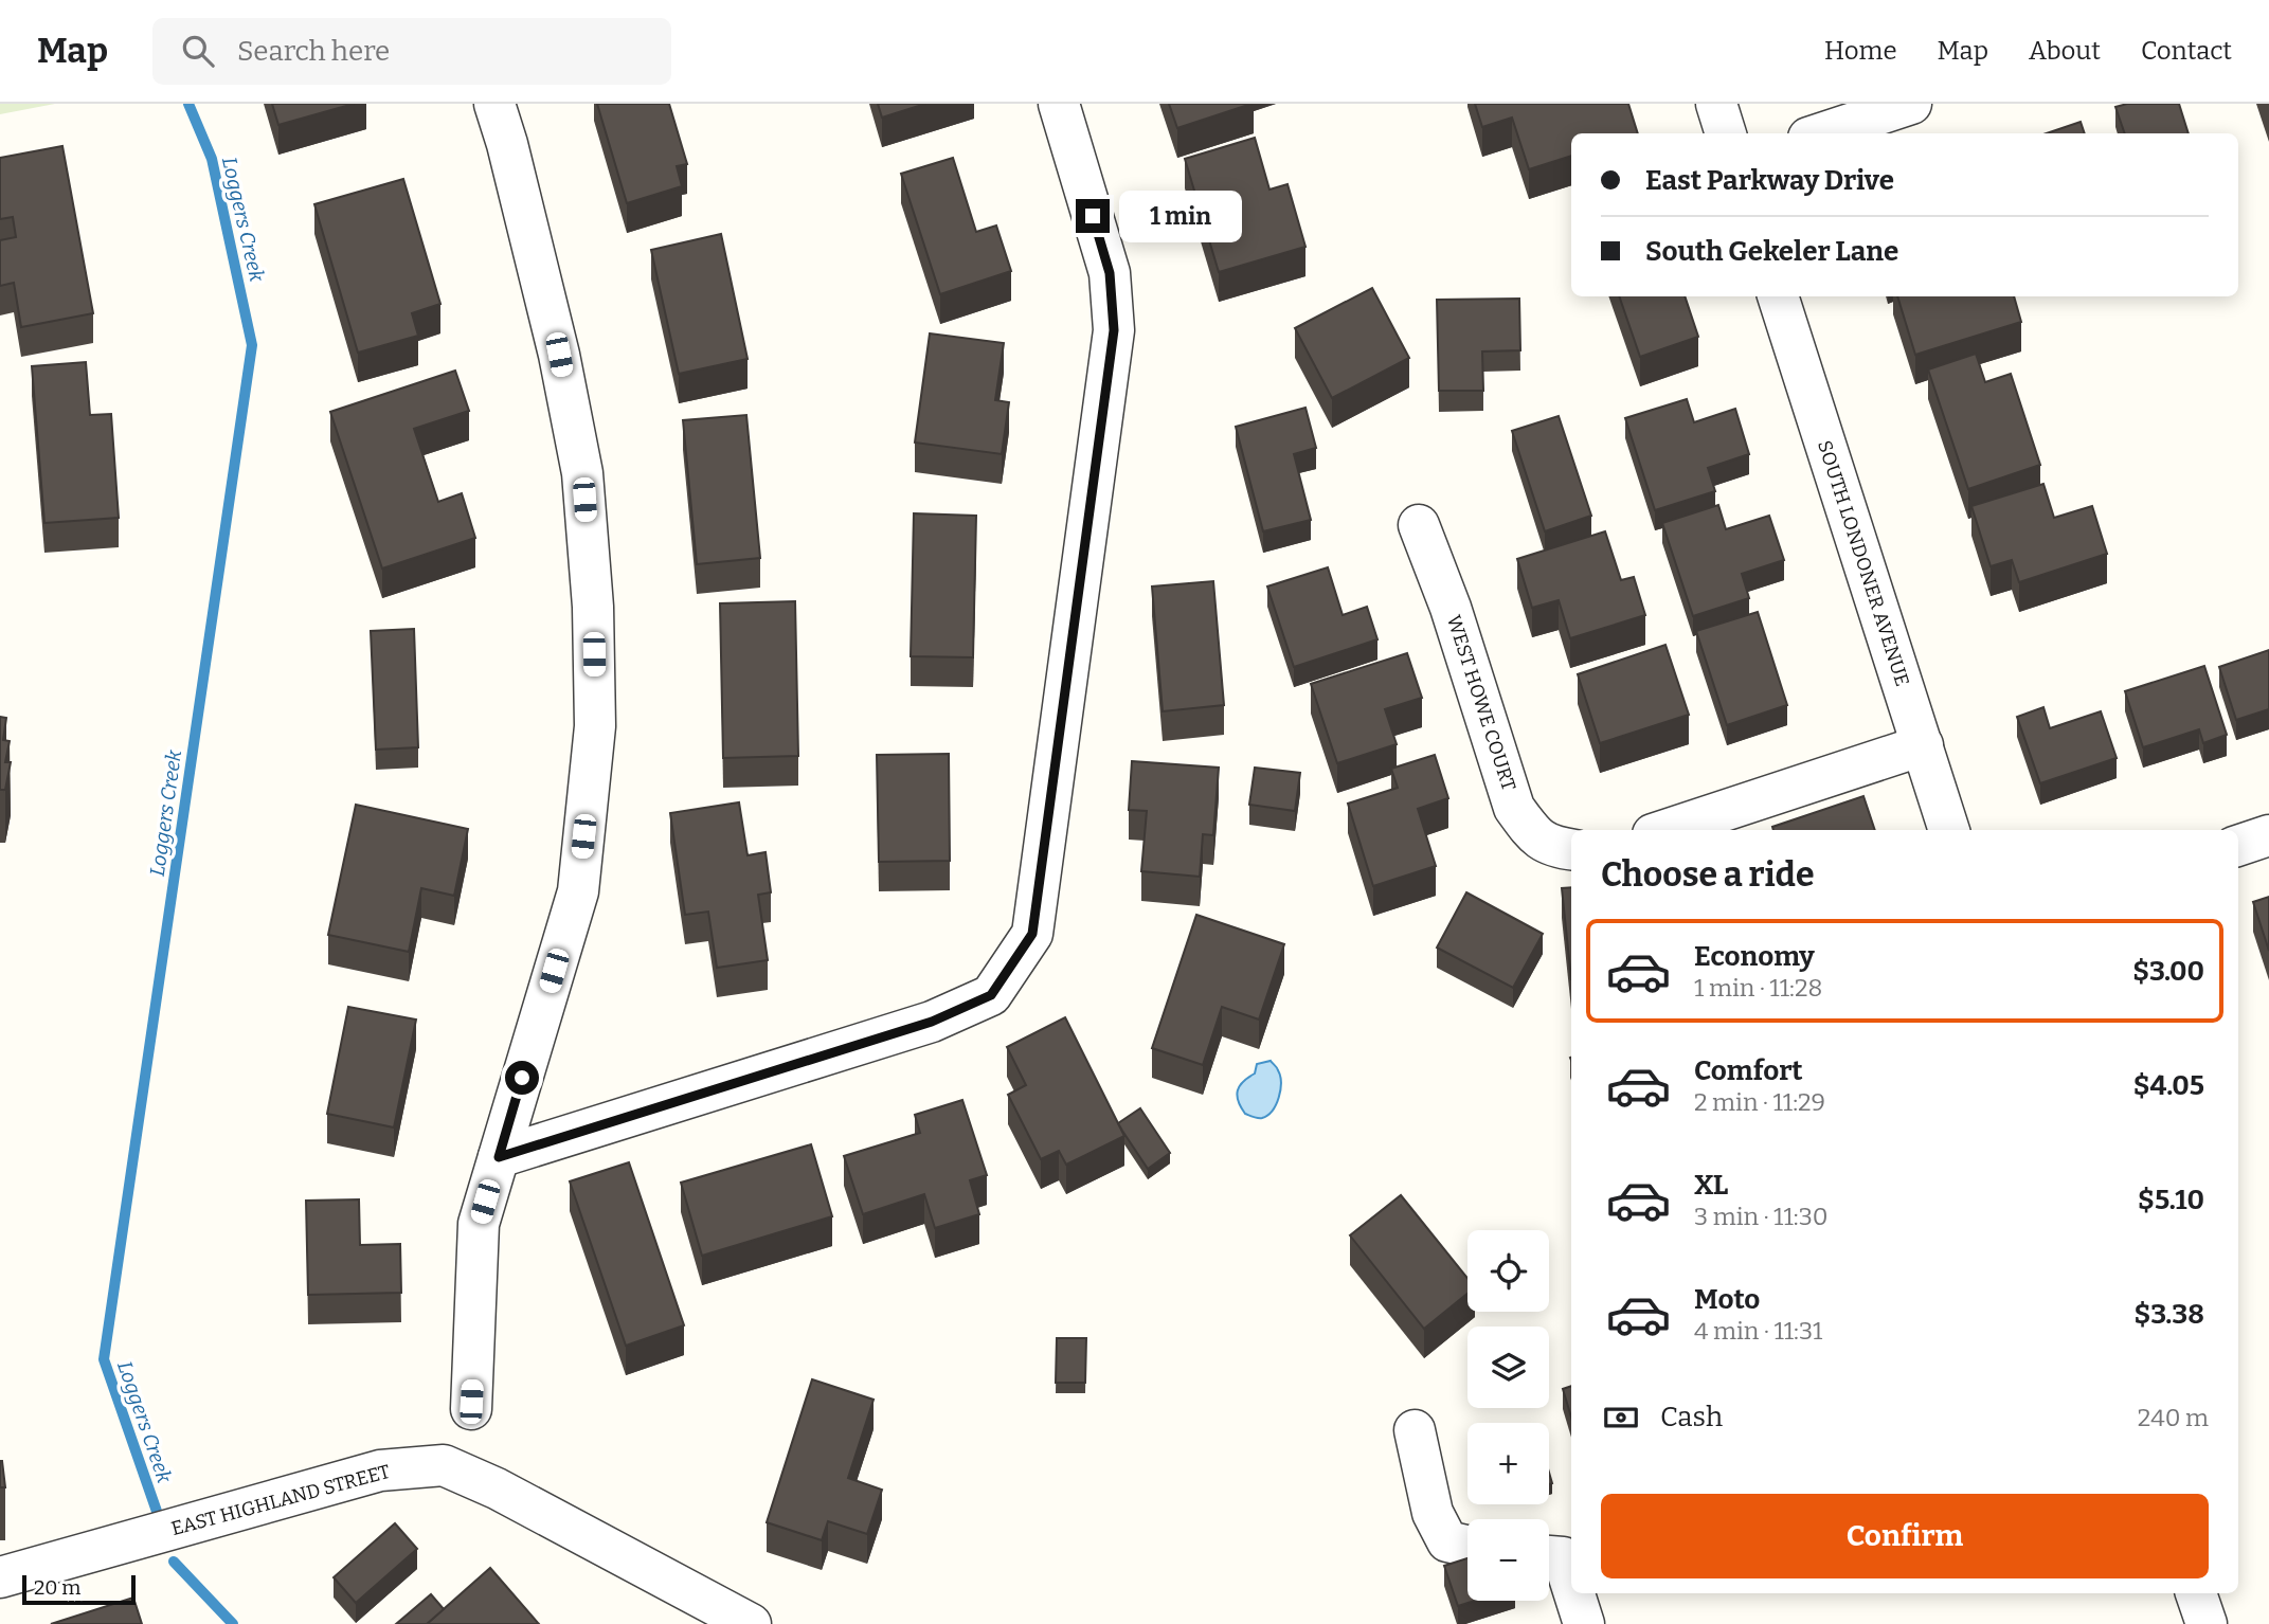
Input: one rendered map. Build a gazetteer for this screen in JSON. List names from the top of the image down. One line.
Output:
{"streets":{"street":["SOUTH LONDONER AVENUE","WEST HOWE COURT","EAST HIGHLAND STREET"]},"water":["Loggers Creek"],"scale_bar":"20 m","page":{"header":"Map","search":"Search here","nav":["Home","Map","About","Contact"],"banner":["East Parkway Drive","South Gekeler Lane"],"bubble":"1 min","heading":"Choose a ride","list":[{"name":"Economy","note":"1 min · 11:28","value":"$3.00"},{"name":"Comfort","note":"2 min · 11:29","value":"$4.05"},{"name":"XL","note":"3 min · 11:30","value":"$5.10"},{"name":"Moto","note":"4 min · 11:31","value":"$3.38"}],"map_buttons":["+","−"],"pay":["Cash","240 m"],"buttons":"Confirm","scale":"20 m"}}
